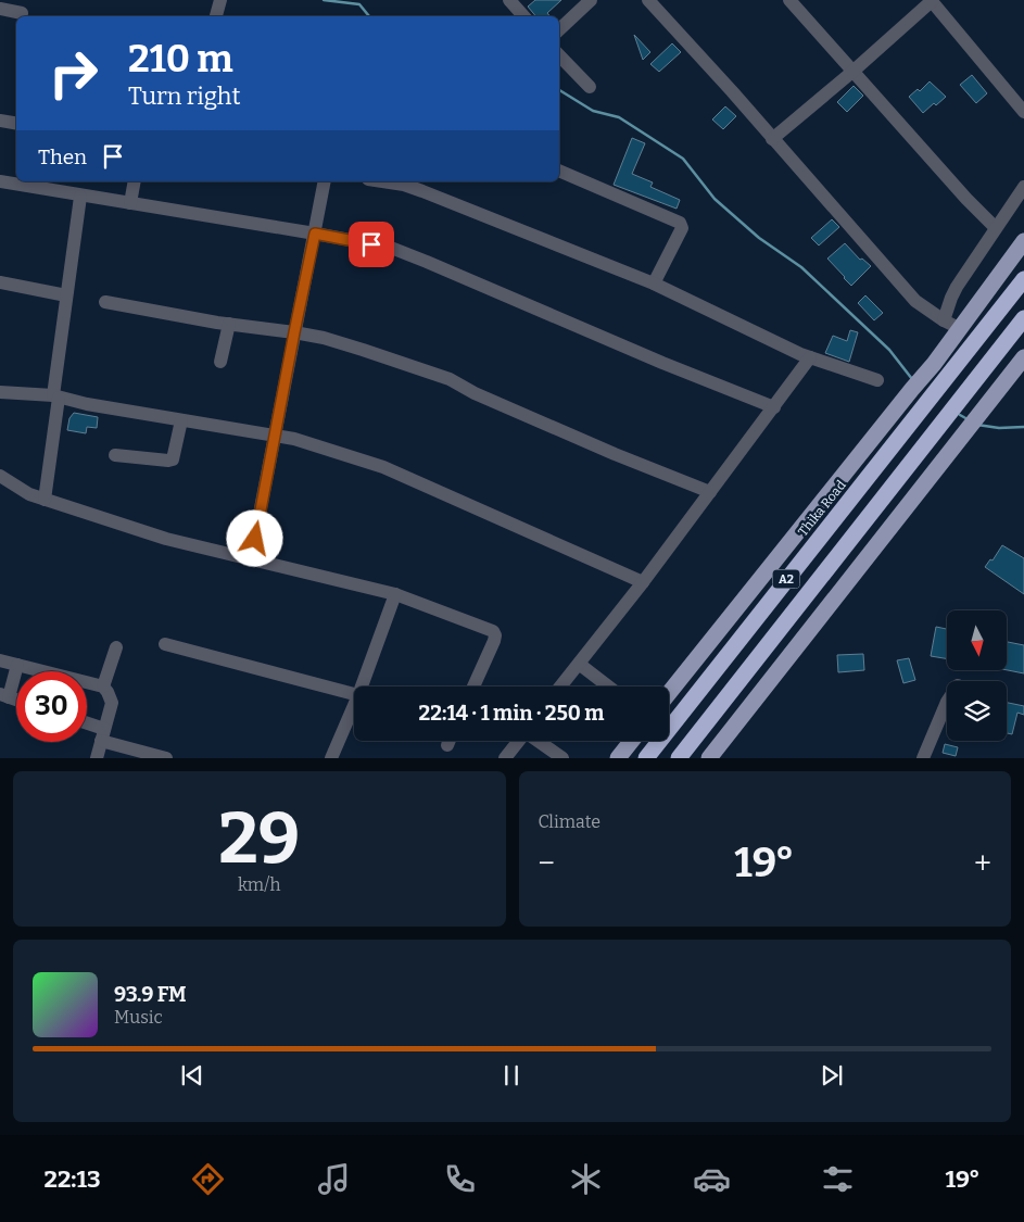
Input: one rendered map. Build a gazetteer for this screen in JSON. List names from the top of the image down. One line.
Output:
{"streets":{"highway":["Thika Road","A2"]},"north":"bottom","page":{"turn":["210 m","Turn right"],"then":"Then","limit":"30","trip":"22:14 · 1 min · 250 m","tile":[["29","km/h"],"Climate"],"heat":["−","19°","+"],"song":["93.9 FM","Music"],"tabs":["22:13","19°"]}}
